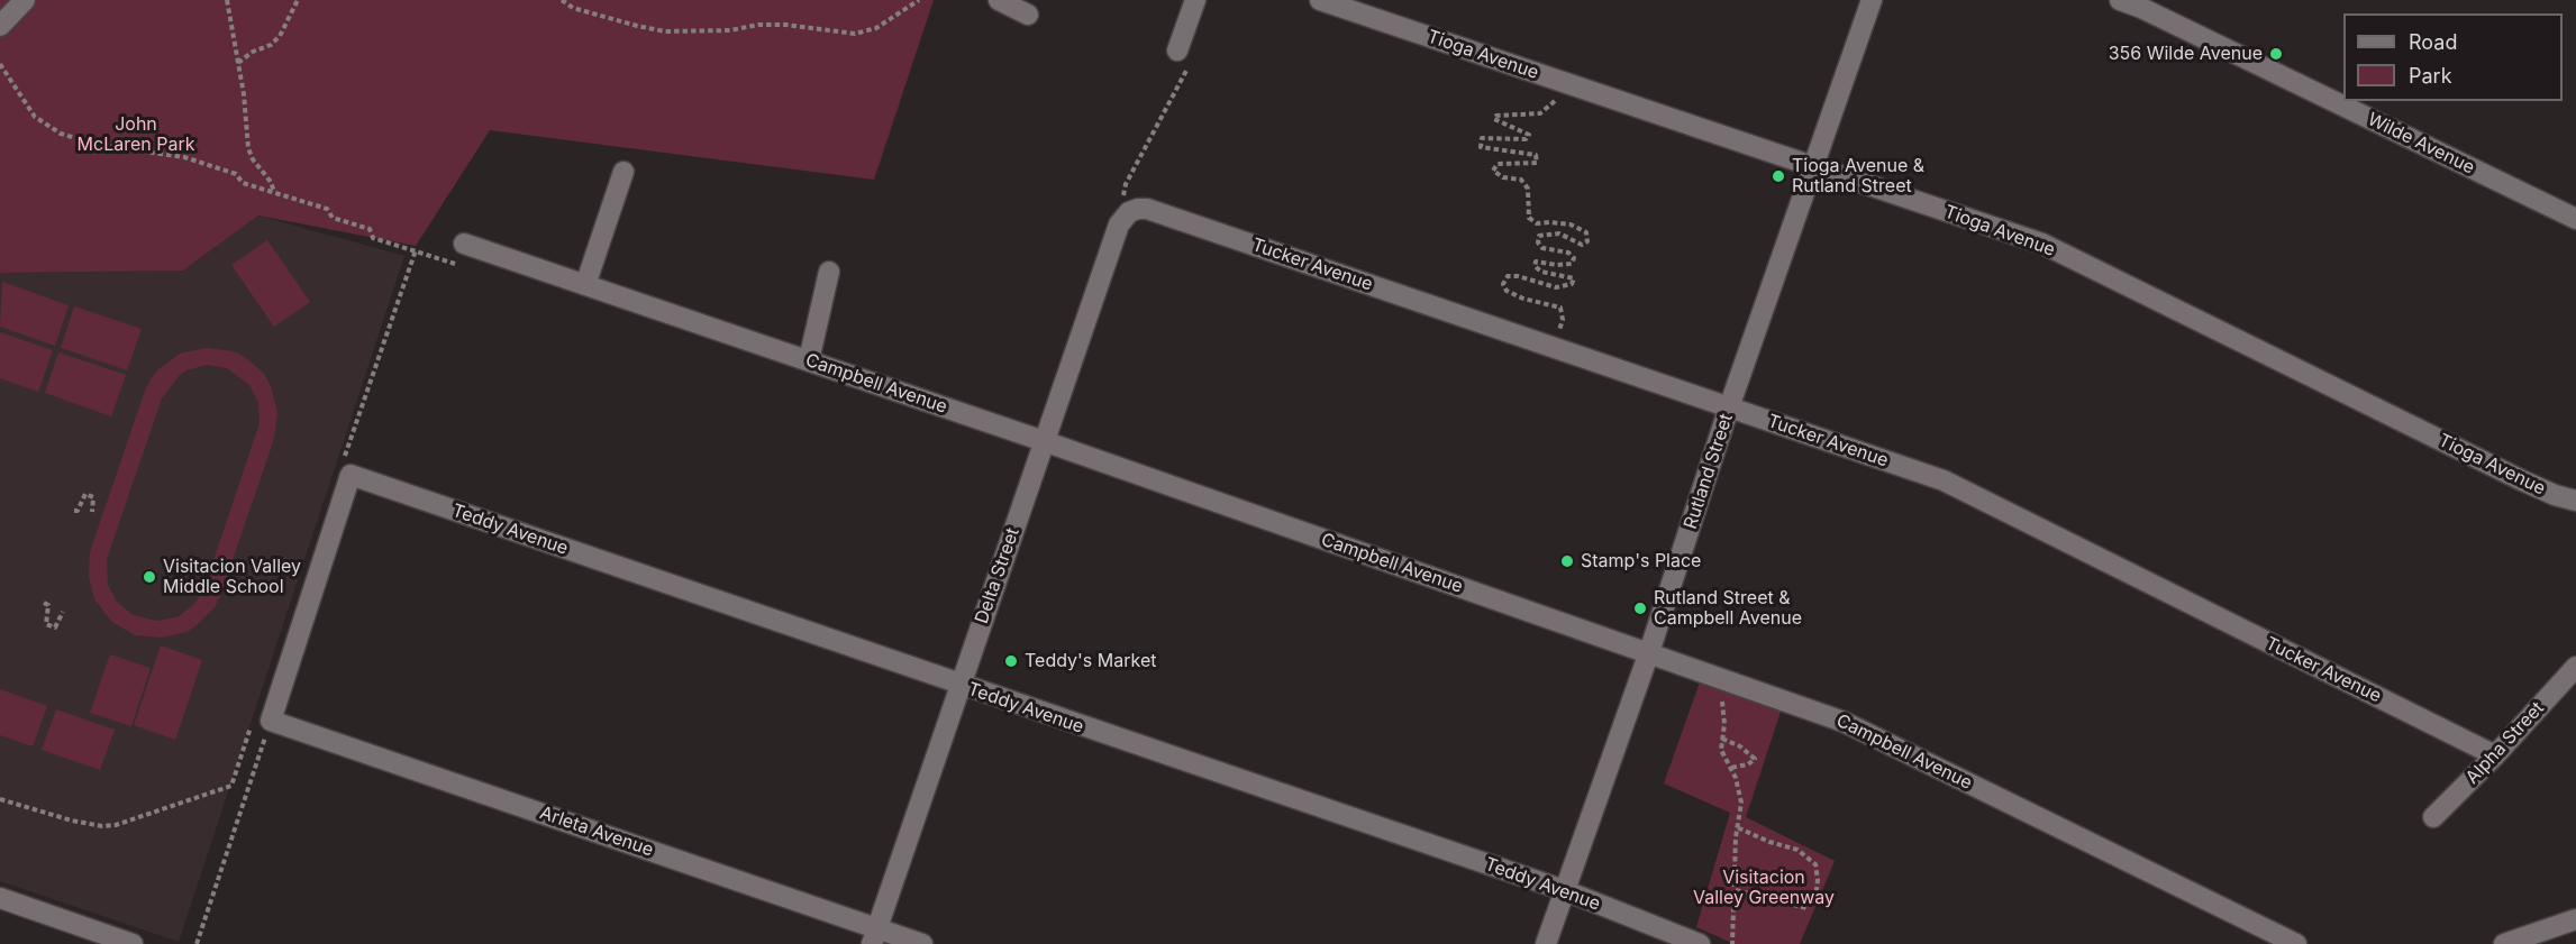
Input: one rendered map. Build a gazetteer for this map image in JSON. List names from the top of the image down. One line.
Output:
{"streets":{"street":["Tioga Avenue","Wilde Avenue","Tucker Avenue","Campbell Avenue","Rutland Street","Teddy Avenue","Delta Street","Alpha Street","Arleta Avenue"]},"crossings":[["Tioga Avenue","Rutland Street"],["Tucker Avenue","Rutland Street"],["Tucker Avenue","Delta Street"],["Tucker Avenue","Alpha Street"],["Campbell Avenue","Rutland Street"],["Campbell Avenue","Delta Street"],["Rutland Street","Teddy Avenue"],["Teddy Avenue","Delta Street"],["Delta Street","Arleta Avenue"]],"parks":["John McLaren Park","Visitacion Valley Greenway"],"places":["356 Wilde Avenue","Tioga Avenue & Rutland Street","Stamp's Place","Visitacion Valley Middle School","Rutland Street & Campbell Avenue","Teddy's Market"],"legend":["Road","Park"]}
